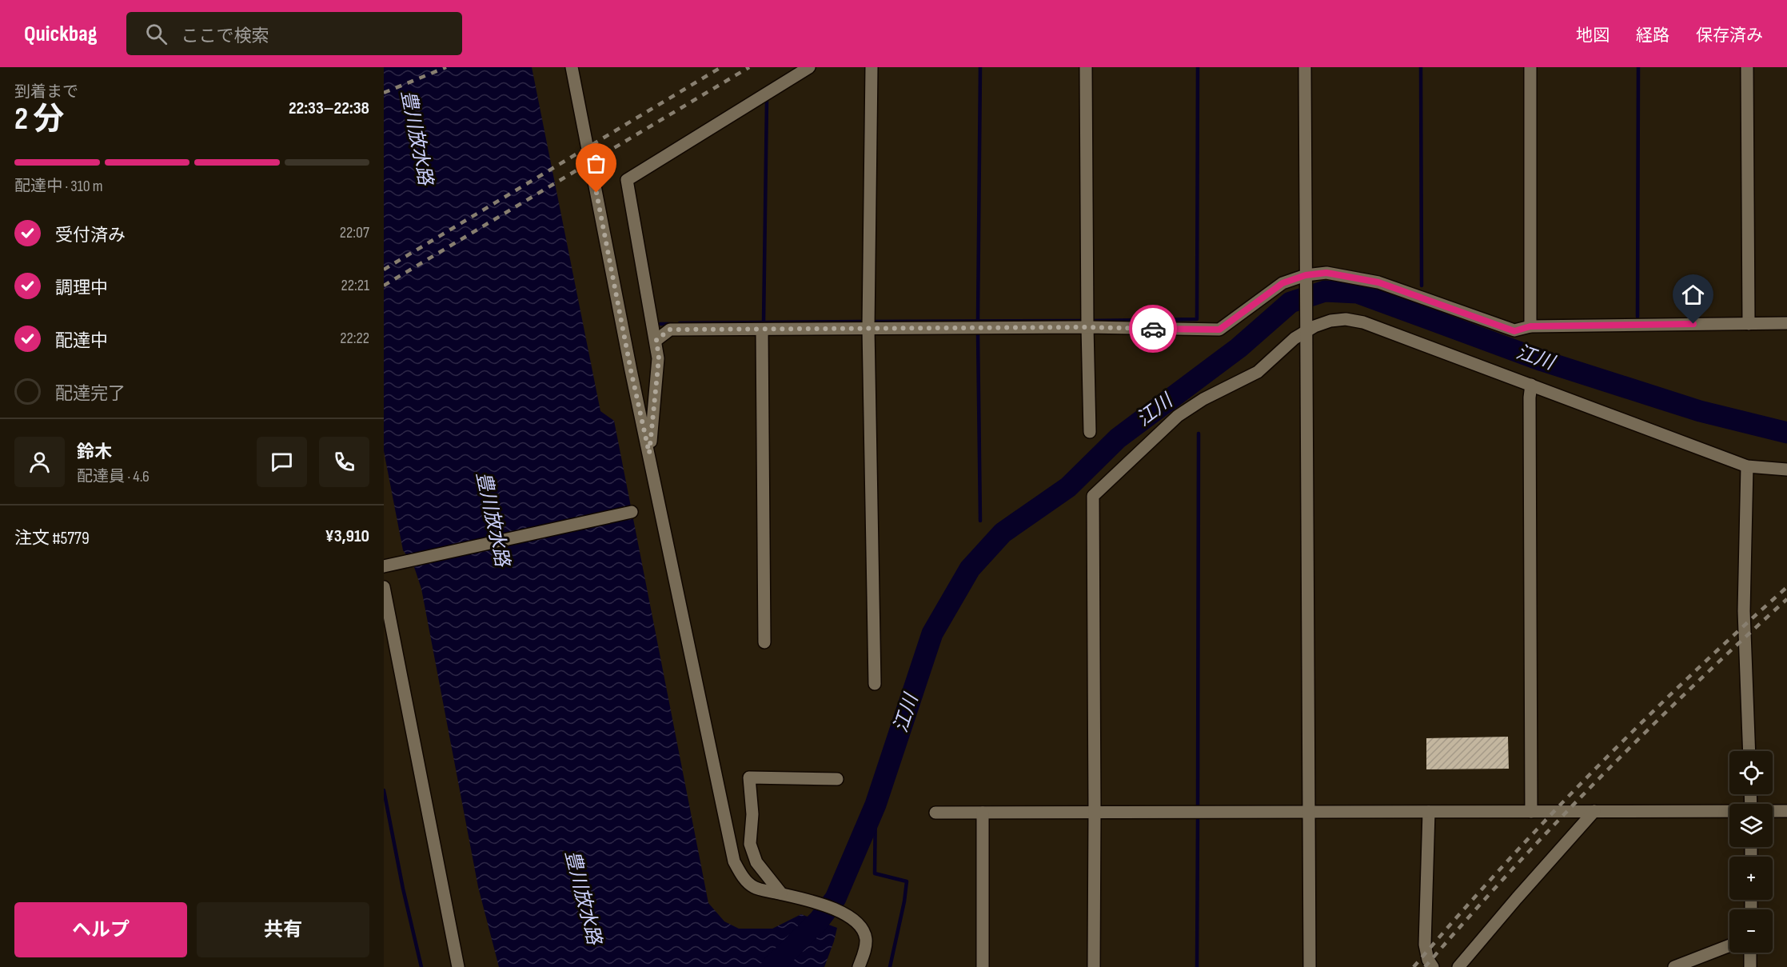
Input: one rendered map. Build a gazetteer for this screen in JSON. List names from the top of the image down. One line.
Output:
{"water":["豊川放水路","江川"],"page":{"header":"Quickbag","search":"ここで検索","nav":["地図","経路","保存済み"],"heading":["2 分","到着まで","22:33–22:38"],"panel":["鈴木","配達員 · 4.6","注文 #5779","¥3,910"],"bar":"配達中 · 310 m","list":[["受付済み","22:07"],["調理中","22:21"],["配達中","22:22"],"配達完了"],"map_buttons":["+","−"],"buttons":["ヘルプ","共有"]}}
